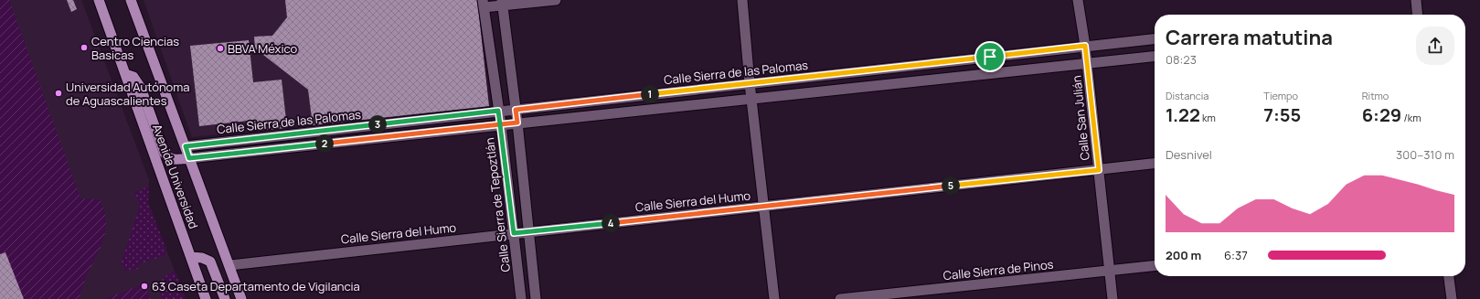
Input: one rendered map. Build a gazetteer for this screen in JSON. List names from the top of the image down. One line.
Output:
{"streets":{"main road":["Avenida Universidad"],"street":["Calle Sierra de las Palomas","Calle San Julián","Calle Sierra del Humo","Calle Sierra de Tepoztlán","Calle Sierra de Pinos"]},"crossings":[["Calle Sierra de las Palomas","Calle San Julián"],["Calle Sierra de las Palomas","Avenida Universidad"],["Calle Sierra de las Palomas","Calle Sierra de Tepoztlán"],["Calle San Julián","Calle Sierra del Humo"],["Calle San Julián","Calle Sierra de Pinos"],["Avenida Universidad","Calle Sierra del Humo"],["Calle Sierra del Humo","Calle Sierra de Tepoztlán"]],"places":["Centro Ciencias Basicas","BBVA México","Universidad Autónoma de Aguascalientes","63 Caseta Departamento de Vigilancia"],"page":{"heading":["Carrera matutina","08:23"],"stats":[["Distancia","1.22 km"],["Tiempo","7:55"],["Ritmo","6:29 /km"]],"pins":["1","3","2","5","4"],"chart":["Desnivel","300–310 m"],"list":[{"name":"200 m","note":"6:37"}]}}
